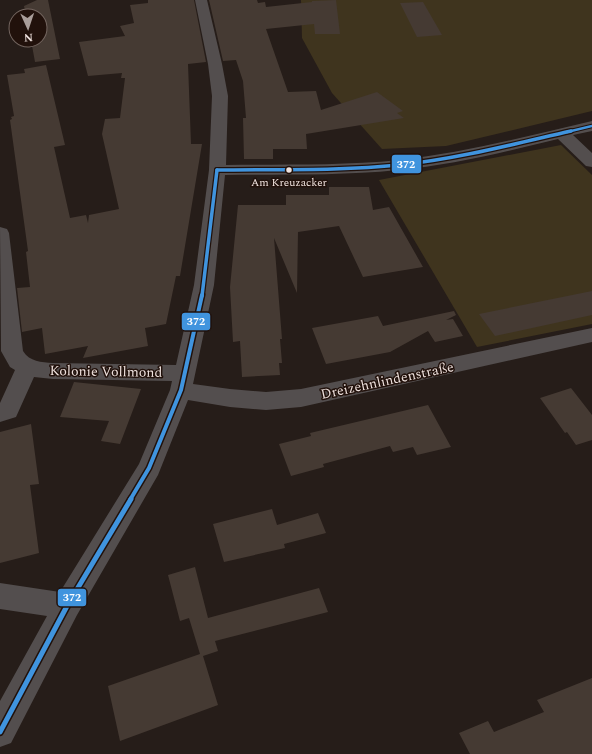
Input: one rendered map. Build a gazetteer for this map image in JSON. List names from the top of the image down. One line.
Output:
{"streets":{"street":["Kolonie Vollmond","Dreizehnlindenstraße"]},"crossings":[["Kolonie Vollmond","Dreizehnlindenstraße"]],"places":["Am Kreuzacker"],"lines":["transit line 372"],"north":"bottom"}
